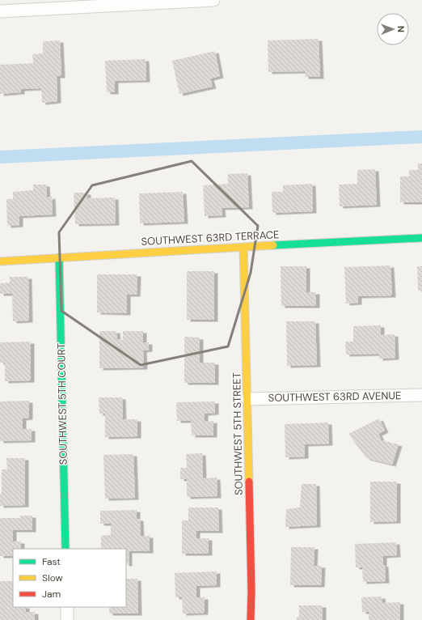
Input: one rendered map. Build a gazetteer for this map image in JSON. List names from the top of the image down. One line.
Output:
{"streets":{"street":["SOUTHWEST 63RD TERRACE","SOUTHWEST 63RD AVENUE","SOUTHWEST 5TH COURT","SOUTHWEST 5TH STREET"]},"crossings":[["SOUTHWEST 63RD TERRACE","SOUTHWEST 5TH COURT"],["SOUTHWEST 63RD TERRACE","SOUTHWEST 5TH STREET"],["SOUTHWEST 63RD AVENUE","SOUTHWEST 5TH STREET"]],"legend":["Fast","Slow","Jam"],"north":"right"}
